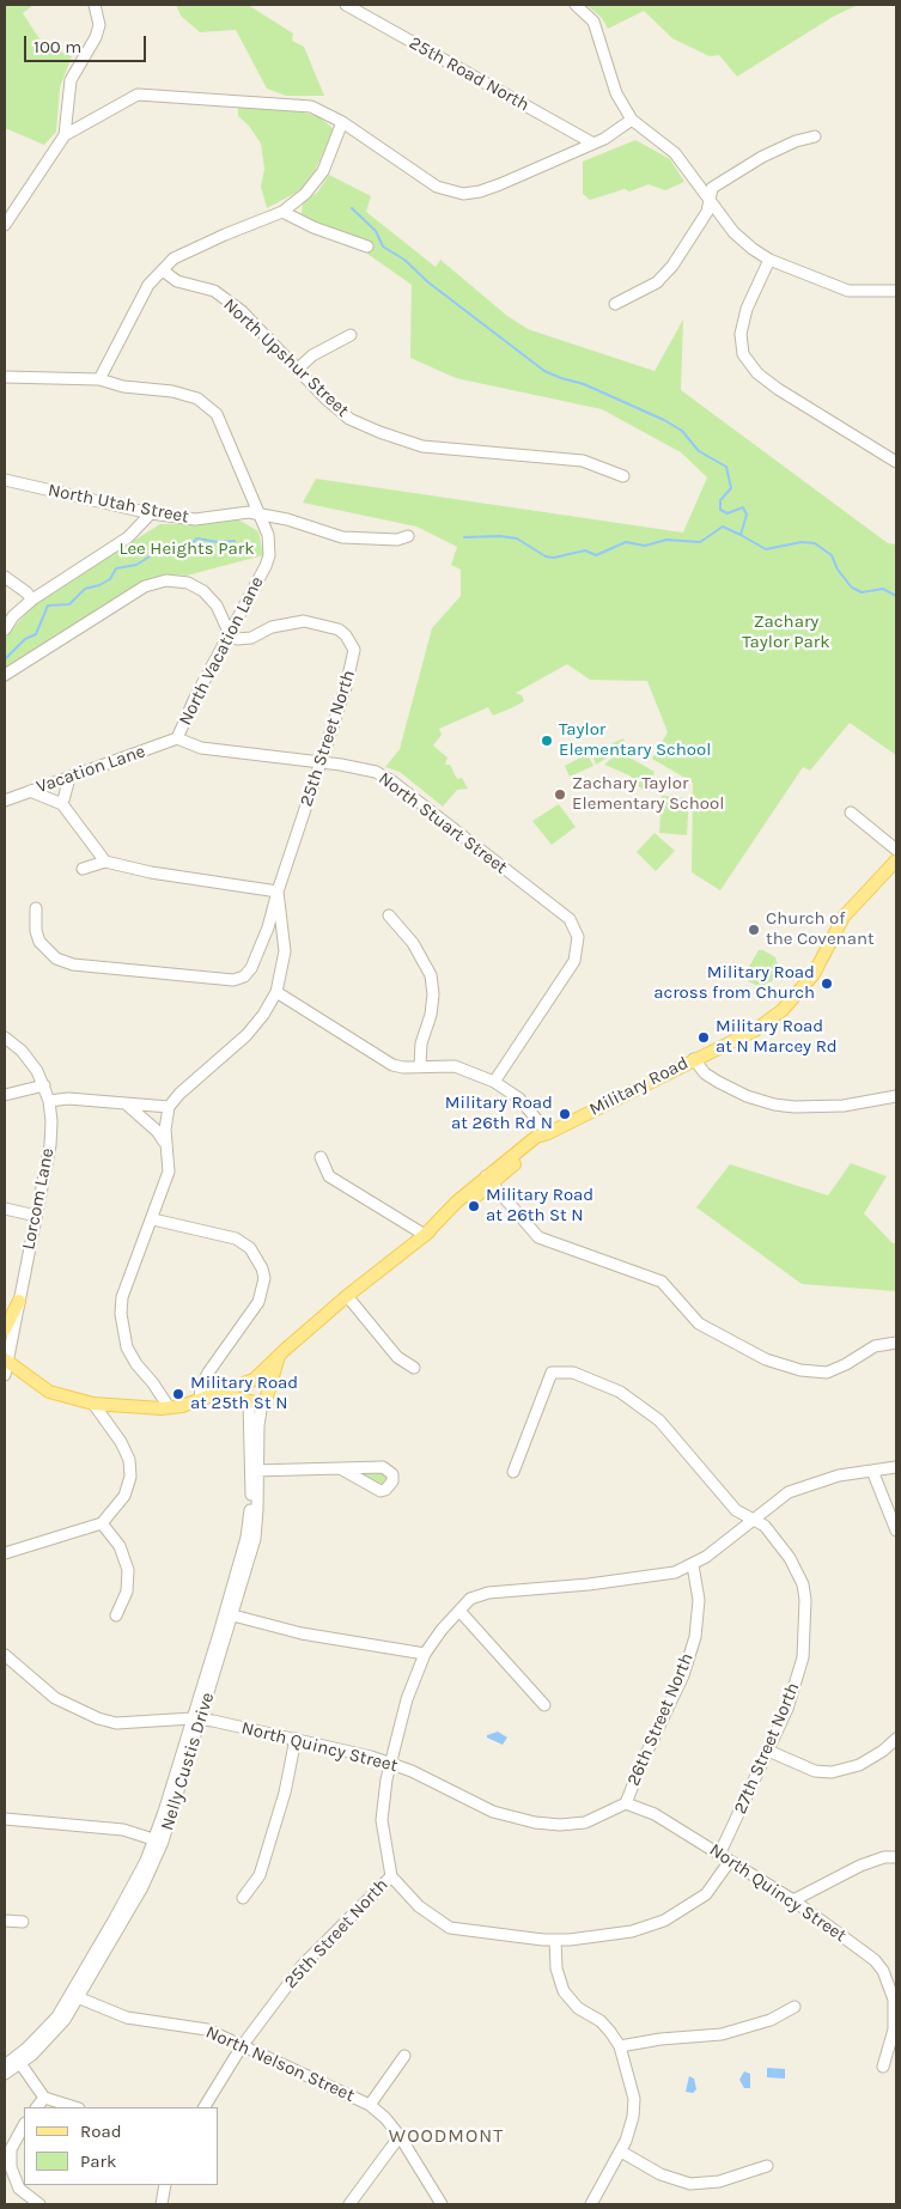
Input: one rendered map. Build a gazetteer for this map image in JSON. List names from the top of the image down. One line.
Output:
{"streets":{"main road":["Military Road"],"street":["25th Road North","North Upshur Street","North Utah Street","North Vacation Lane","25th Street North","Vacation Lane","North Stuart Street","Lorcom Lane","26th Street North","North Quincy Street","27th Street North","Nelly Custis Drive","North Nelson Street"]},"crossings":[["North Utah Street","North Vacation Lane"],["North Vacation Lane","25th Street North"],["North Vacation Lane","Vacation Lane"],["North Vacation Lane","North Stuart Street"],["25th Street North","North Stuart Street"],["25th Street North","26th Street North"],["25th Street North","North Quincy Street"],["25th Street North","27th Street North"],["25th Street North","North Nelson Street"],["Vacation Lane","North Stuart Street"],["Military Road","Lorcom Lane"],["Military Road","Nelly Custis Drive"],["26th Street North","North Quincy Street"],["North Quincy Street","27th Street North"],["North Quincy Street","Nelly Custis Drive"],["Nelly Custis Drive","North Nelson Street"]],"districts":["WOODMONT"],"parks":["Lee Heights Park","Zachary Taylor Park"],"places":["Taylor Elementary School","Zachary Taylor Elementary School","Church of the Covenant","Military Road across from Church","Military Road at N Marcey Rd","Military Road at 26th Rd N","Military Road at 26th St N","Military Road at 25th St N"],"legend":["Road","Park"],"scale_bar":"100 m"}
